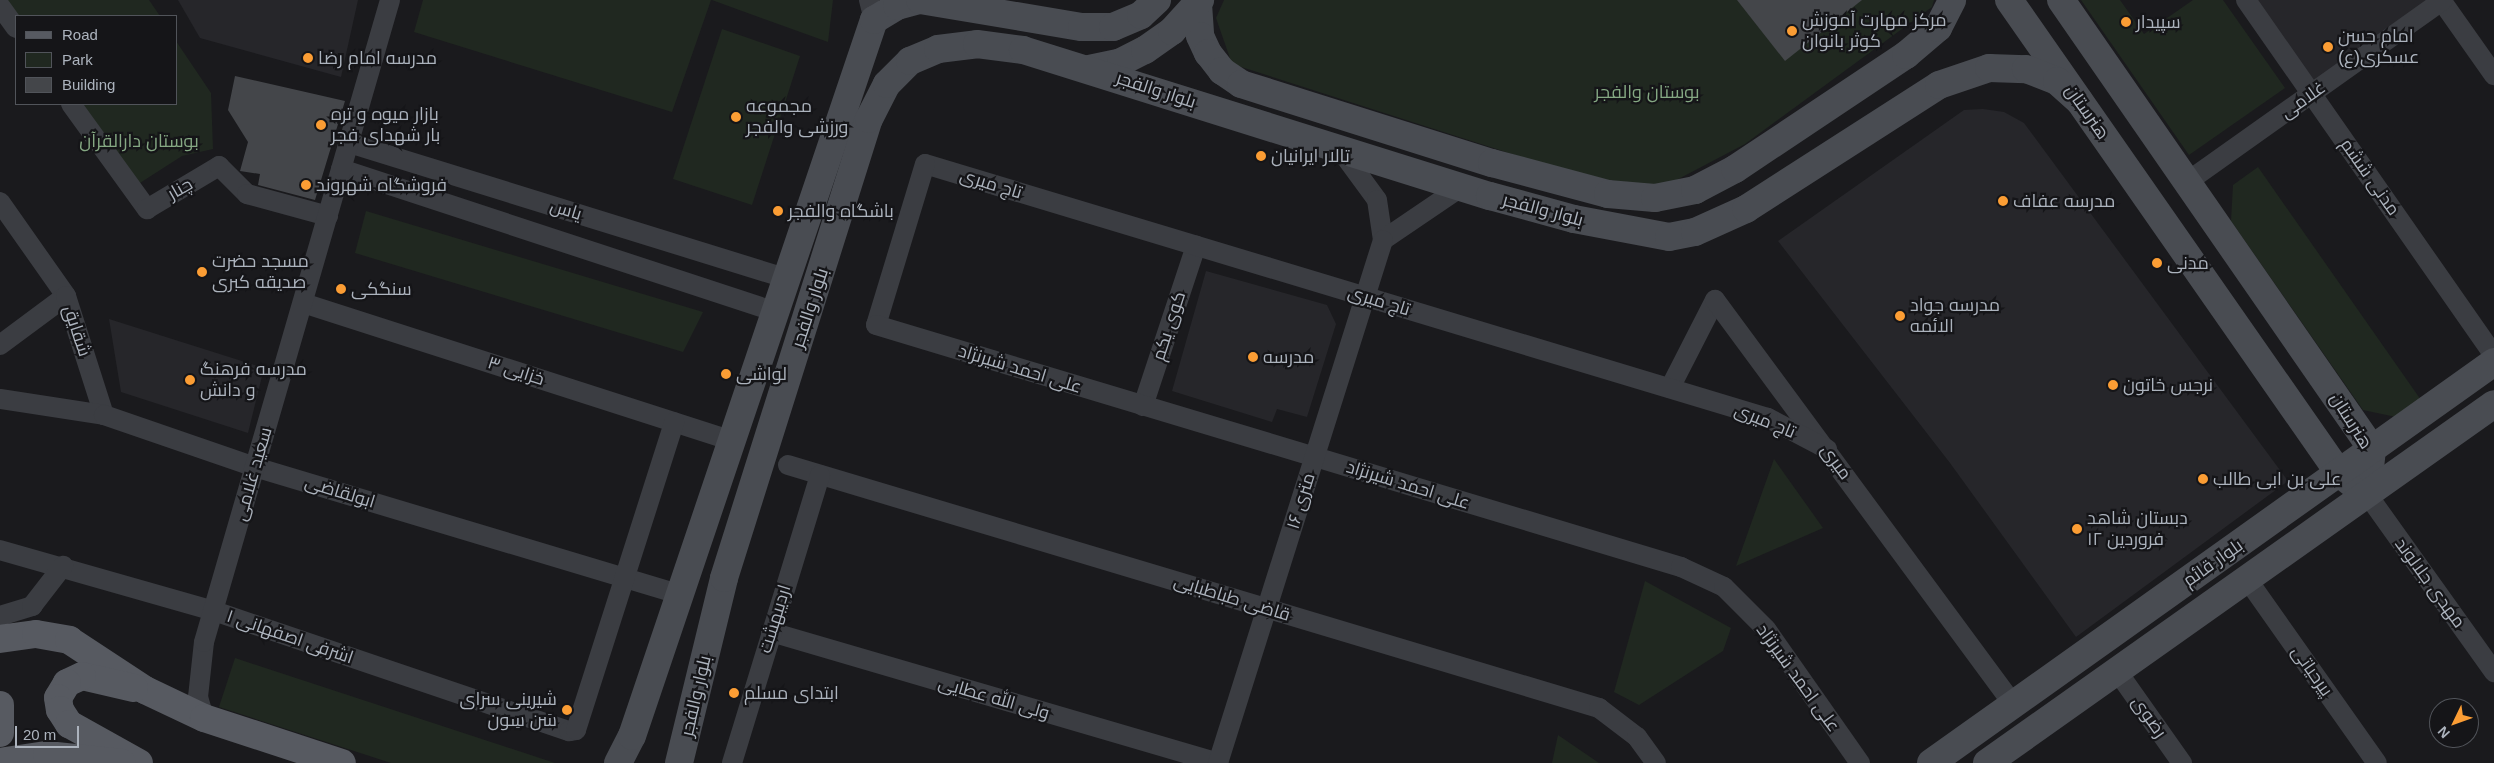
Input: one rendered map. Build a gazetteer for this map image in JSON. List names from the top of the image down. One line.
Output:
{"streets":{"main road":["بلوار والفجر","هنرستان","بلوار قائم"],"street":["غلامی","مدنی ششم","تاج میری","چنار","یاس","کوی یکم","شقایق","علی احمد شیرنژاد","خزایی ۳","میری","سعید غلامی","ابولقاضی","۱۶ متری","مهدی جلالوند","قاضی طباطبایی","اردیبهشت","اشرفی اصفهانی ۱","پیرحیاتی","ولی الله عطایی","رضوی"]},"crossings":[["بلوار والفجر","هنرستان"],["بلوار والفجر","یاس"],["بلوار والفجر","خزایی ۳"],["بلوار والفجر","ابولقاضی"],["غلامی","هنرستان"],["غلامی","مدنی ششم"],["هنرستان","بلوار قائم"],["هنرستان","مهدی جلالوند"],["تاج میری","کوی یکم"],["تاج میری","علی احمد شیرنژاد"],["تاج میری","میری"],["تاج میری","۱۶ متری"],["چنار","سعید غلامی"],["یاس","سعید غلامی"],["کوی یکم","علی احمد شیرنژاد"],["شقایق","ابولقاضی"],["علی احمد شیرنژاد","۱۶ متری"],["خزایی ۳","سعید غلامی"],["میری","بلوار قائم"],["سعید غلامی","ابولقاضی"],["سعید غلامی","اشرفی اصفهانی ۱"],["ابولقاضی","اشرفی اصفهانی ۱"],["۱۶ متری","قاضی طباطبایی"],["۱۶ متری","ولی الله عطایی"],["بلوار قائم","مهدی جلالوند"],["بلوار قائم","پیرحیاتی"],["بلوار قائم","رضوی"],["قاضی طباطبایی","اردیبهشت"],["اردیبهشت","ولی الله عطایی"]],"parks":["بوستان والفجر","بوستان دارالقرآن"],"places":["سپیدار","مرکز مهارت آموزش کوثر بانوان","امام حسن عسکری(ع)","مدرسه امام رضا","مجموعه ورزشی والفجر","بازار میوه و تره‌ بار شهدای فجر","تالار ایرانیان","فروشگاه شهروند","مدرسه عفاف","باشگاه والفجر","مدنی","مسجد حضرت صدیقه کبری","سنگکی","مدرسه جواد الائمه","مدرسه","لواشی","مدرسه فرهنگ و دانش","نرجس خاتون","علی بن ابی طالب","دبستان شاهد ۱۲ فروردین","ابتدای مسلم","شیرینی سرای سَن سِون"],"legend":["Road","Park","Building"],"scale_bar":"20 m","north":"bottom left"}
